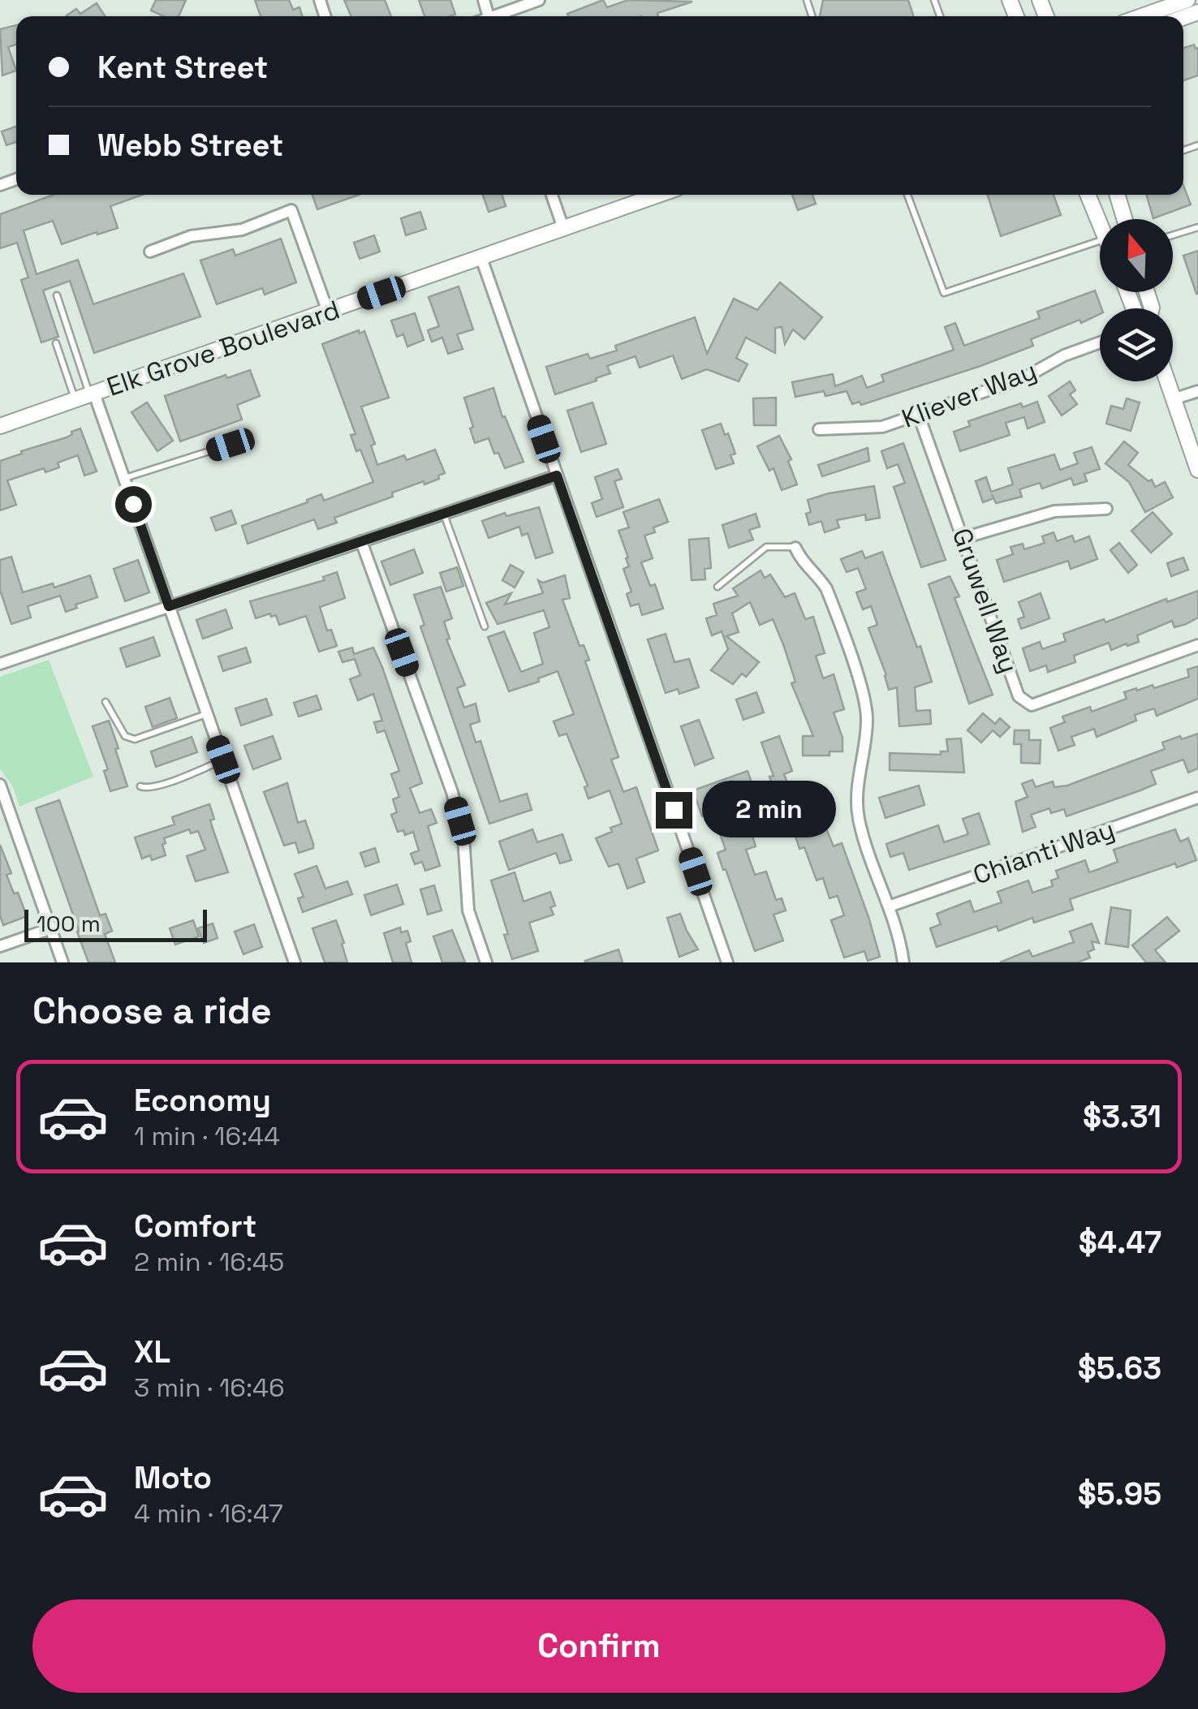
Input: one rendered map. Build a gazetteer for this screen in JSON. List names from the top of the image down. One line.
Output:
{"streets":{"main road":["Elk Grove Boulevard"],"street":["Kliever Way","Gruwell Way","Chianti Way"]},"crossings":[["Kliever Way","Gruwell Way"]],"scale_bar":"100 m","north":"top","page":{"banner":["Kent Street","Webb Street"],"bubble":"2 min","scale":"100 m","heading":"Choose a ride","list":[{"name":"Economy","note":"1 min · 16:44","value":"$3.31"},{"name":"Comfort","note":"2 min · 16:45","value":"$4.47"},{"name":"XL","note":"3 min · 16:46","value":"$5.63"},{"name":"Moto","note":"4 min · 16:47","value":"$5.95"}],"buttons":"Confirm"}}
